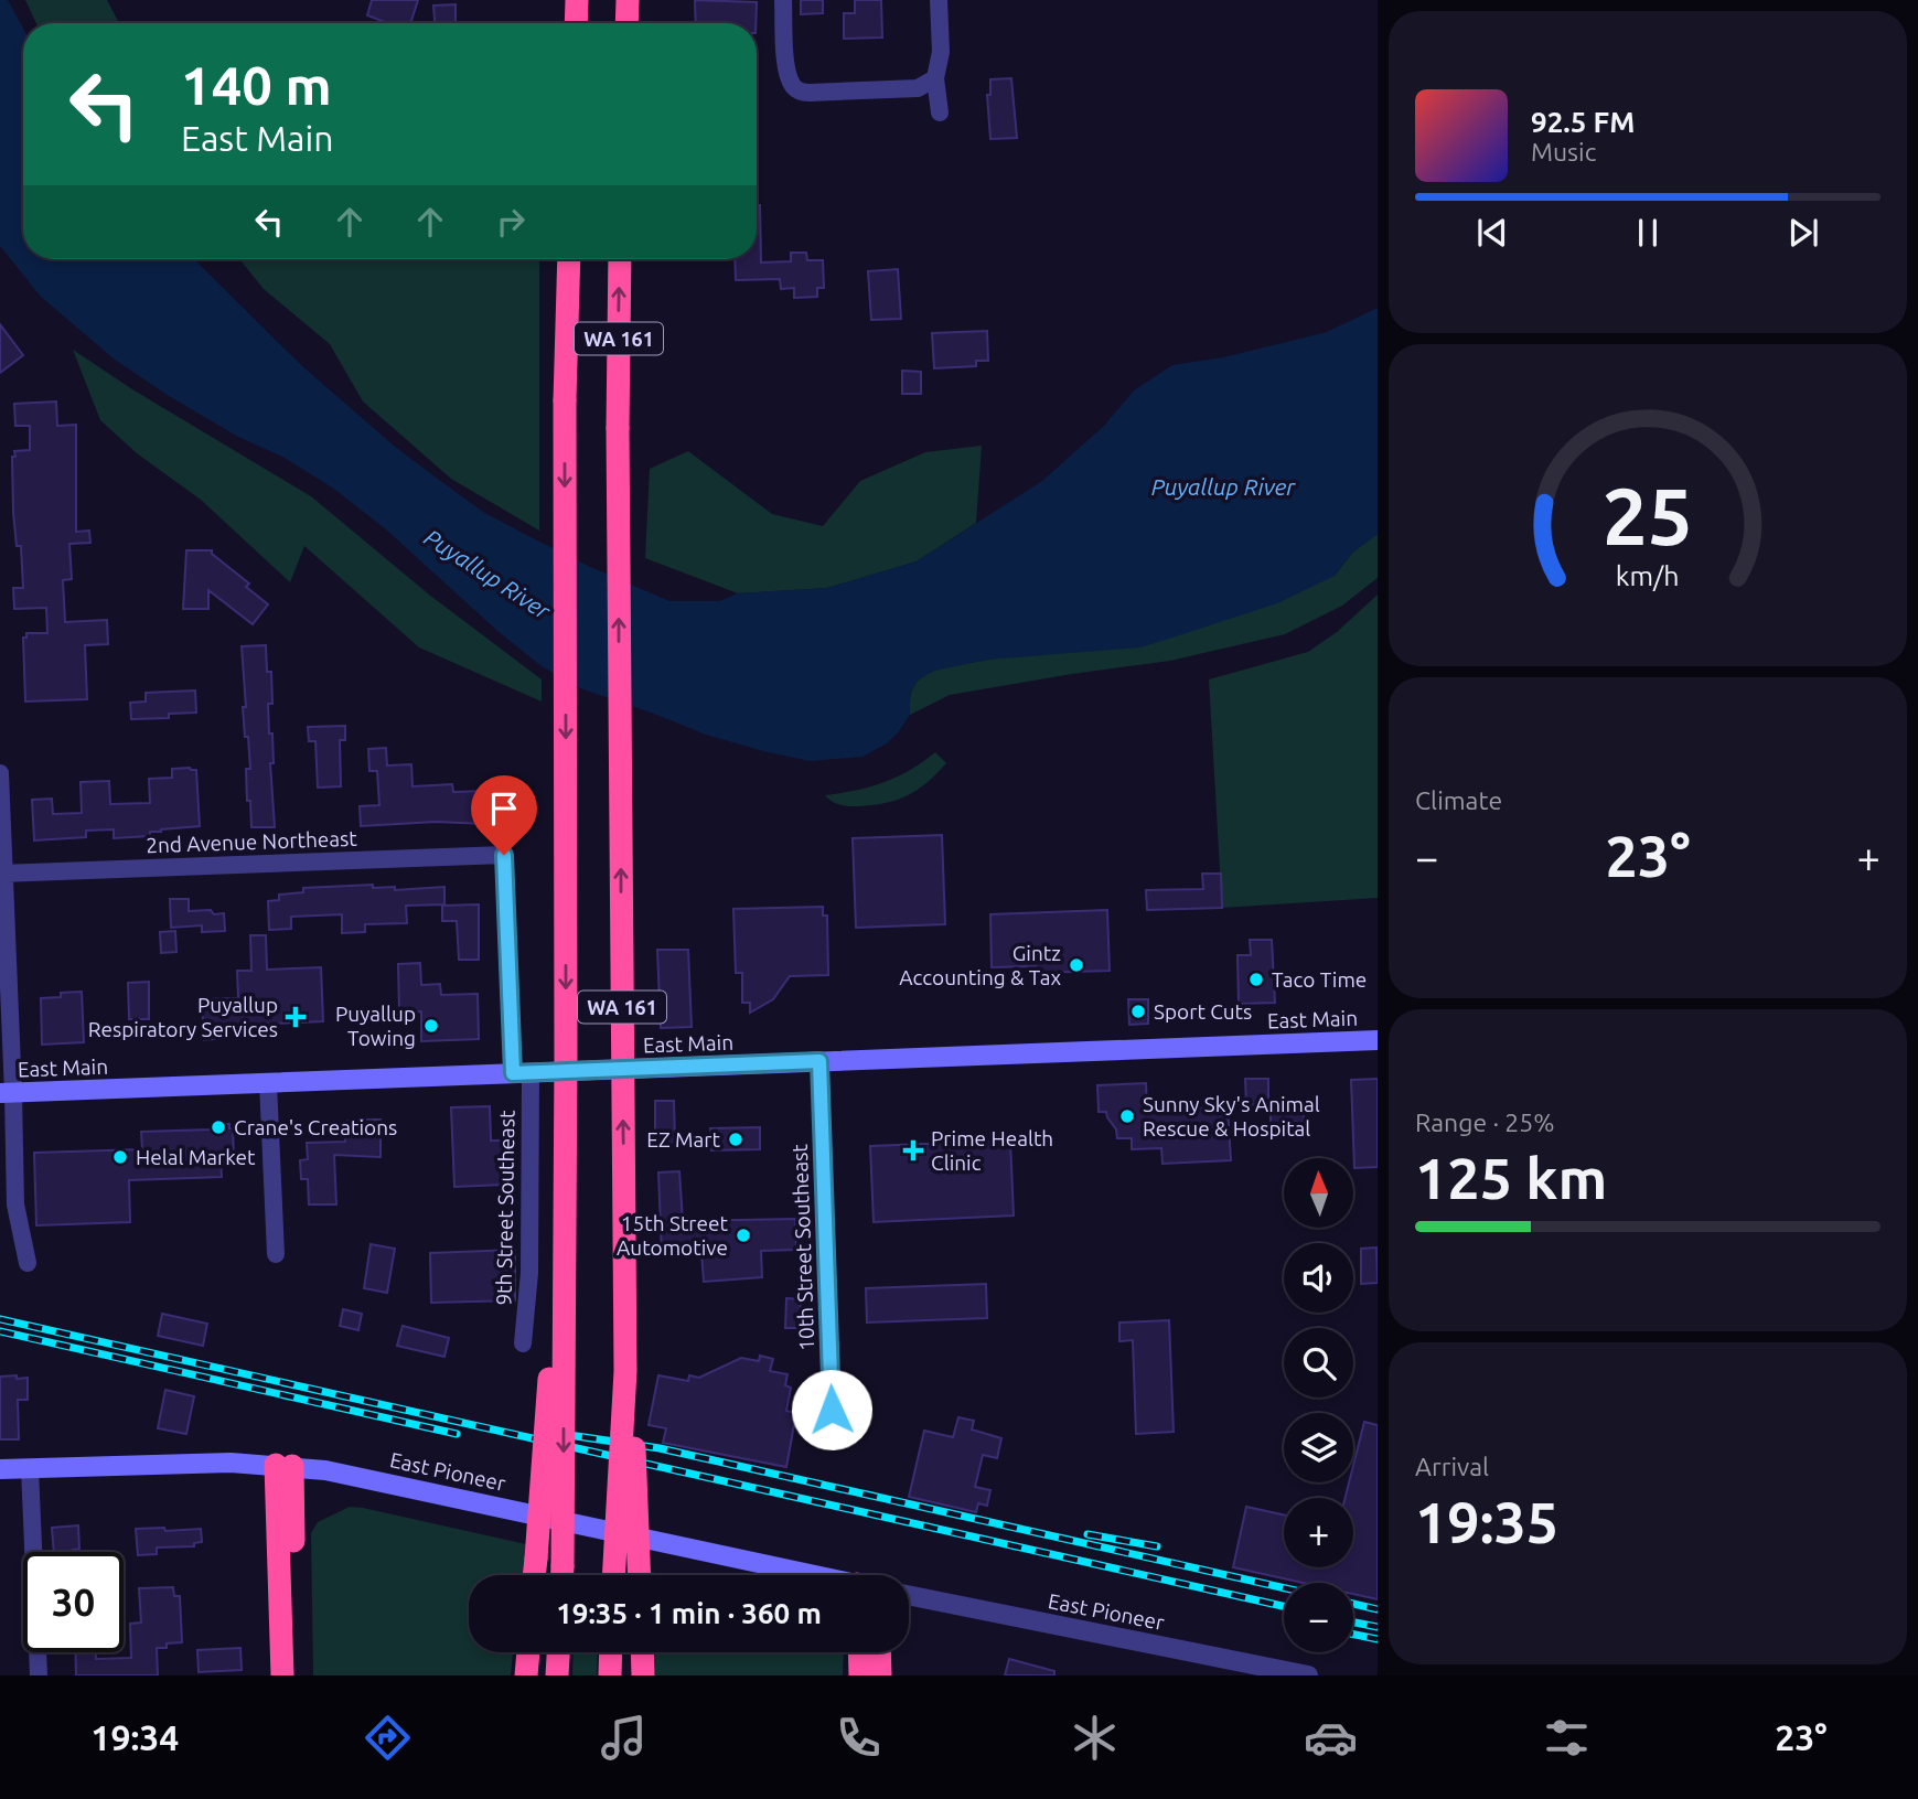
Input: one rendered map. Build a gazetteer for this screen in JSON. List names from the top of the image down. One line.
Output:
{"streets":{"highway":["WA 161"],"main road":["East Main","East Pioneer"],"street":["2nd Avenue Northeast","9th Street Southeast","10th Street Southeast"]},"crossings":[["2nd Avenue Northeast","9th Street Southeast"],["East Main","9th Street Southeast"],["East Main","10th Street Southeast"]],"water":["Puyallup River"],"places":{"other":["Gintz Accounting & Tax","Taco Time","Sport Cuts","Puyallup Towing","Sunny Sky's Animal Rescue & Hospital","Crane's Creations","EZ Mart","Helal Market","15th Street Automotive"],"health":["Puyallup Respiratory Services","Prime Health Clinic"]},"north":"top","page":{"turn":["140 m","East Main"],"song":["92.5 FM","Music"],"tile":["Climate",["Range · 25%","125 km"],["Arrival","19:35"]],"heat":["−","23°","+"],"map_buttons":["+","−"],"limit":"30","trip":"19:35 · 1 min · 360 m","tabs":["19:34","23°"],"gauge":["25","km/h"]}}
